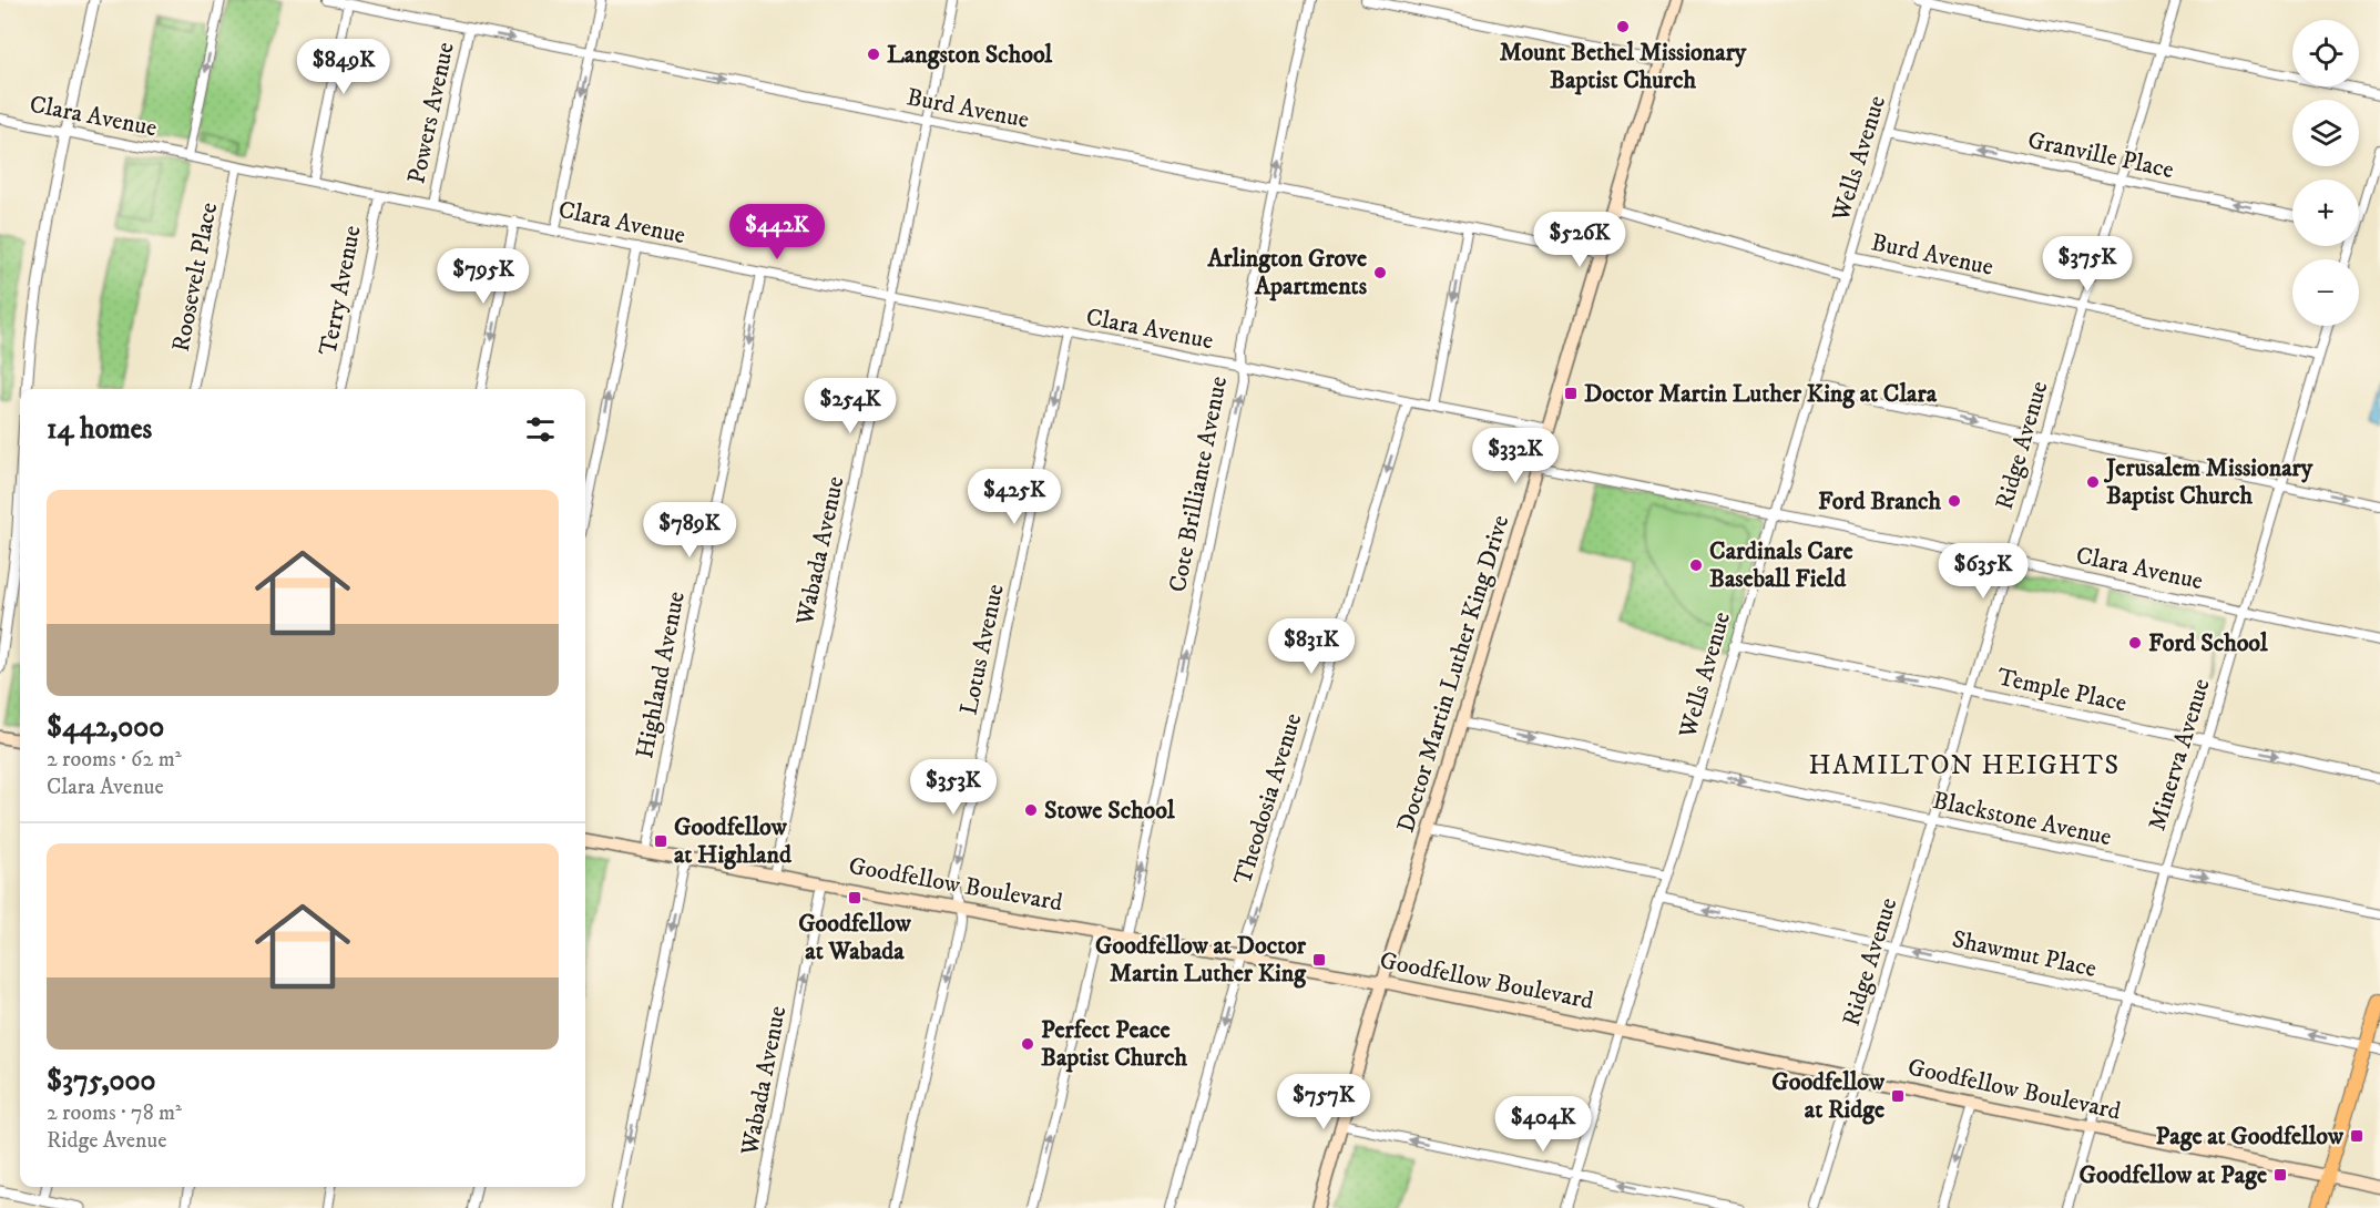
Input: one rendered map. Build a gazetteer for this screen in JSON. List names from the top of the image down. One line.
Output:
{"streets":{"main road":["Doctor Martin Luther King Drive","Goodfellow Boulevard"],"street":["Burd Avenue","Powers Avenue","Clara Avenue","Granville Place","Wells Avenue","Roosevelt Place","Terry Avenue","Ridge Avenue","Cote Brilliante Avenue","Wabada Avenue","Lotus Avenue","Highland Avenue","Temple Place","Minerva Avenue","Theodosia Avenue","Blackstone Avenue","Shawmut Place"]},"crossings":[["Burd Avenue","Powers Avenue"],["Burd Avenue","Wells Avenue"],["Burd Avenue","Ridge Avenue"],["Burd Avenue","Cote Brilliante Avenue"],["Burd Avenue","Wabada Avenue"],["Burd Avenue","Doctor Martin Luther King Drive"],["Burd Avenue","Minerva Avenue"],["Powers Avenue","Clara Avenue"],["Clara Avenue","Wells Avenue"],["Clara Avenue","Roosevelt Place"],["Clara Avenue","Terry Avenue"],["Clara Avenue","Ridge Avenue"],["Clara Avenue","Cote Brilliante Avenue"],["Clara Avenue","Wabada Avenue"],["Clara Avenue","Lotus Avenue"],["Clara Avenue","Doctor Martin Luther King Drive"],["Clara Avenue","Highland Avenue"],["Clara Avenue","Minerva Avenue"],["Clara Avenue","Theodosia Avenue"],["Granville Place","Wells Avenue"],["Granville Place","Ridge Avenue"],["Wells Avenue","Temple Place"],["Wells Avenue","Blackstone Avenue"],["Wells Avenue","Goodfellow Boulevard"],["Wells Avenue","Shawmut Place"],["Ridge Avenue","Temple Place"],["Ridge Avenue","Blackstone Avenue"],["Ridge Avenue","Goodfellow Boulevard"],["Ridge Avenue","Shawmut Place"],["Cote Brilliante Avenue","Goodfellow Boulevard"],["Wabada Avenue","Goodfellow Boulevard"],["Lotus Avenue","Goodfellow Boulevard"],["Doctor Martin Luther King Drive","Blackstone Avenue"],["Doctor Martin Luther King Drive","Goodfellow Boulevard"],["Highland Avenue","Goodfellow Boulevard"],["Temple Place","Minerva Avenue"],["Minerva Avenue","Blackstone Avenue"],["Minerva Avenue","Goodfellow Boulevard"],["Minerva Avenue","Shawmut Place"],["Theodosia Avenue","Goodfellow Boulevard"]],"one_way":["Granville Place","Cote Brilliante Avenue","Lotus Avenue","Highland Avenue","Theodosia Avenue","Blackstone Avenue","Shawmut Place"],"districts":["HAMILTON HEIGHTS"],"places":{"other":["Mount Bethel Missionary Baptist Church","Langston School","Arlington Grove Apartments","Jerusalem Missionary Baptist Church","Ford Branch","Cardinals Care Baseball Field","Ford School","Stowe School","Perfect Peace Baptist Church"],"transit":["Doctor Martin Luther King at Clara","Goodfellow at Highland","Goodfellow at Wabada","Goodfellow at Doctor Martin Luther King","Goodfellow at Ridge","Page at Goodfellow","Goodfellow at Page"]},"page":{"map_buttons":["+","−"],"price":["$849K","$442K","$526K","$375K","$795K","$254K","$332K","$425K","$789K","$635K","$831K","$353K","$757K","$404K"],"heading":"14 homes","list":[{"name":"$442,000","note":"2 rooms · 62 m² · Clara Avenue"},{"name":"$375,000","note":"2 rooms · 78 m² · Ridge Avenue"}]}}
